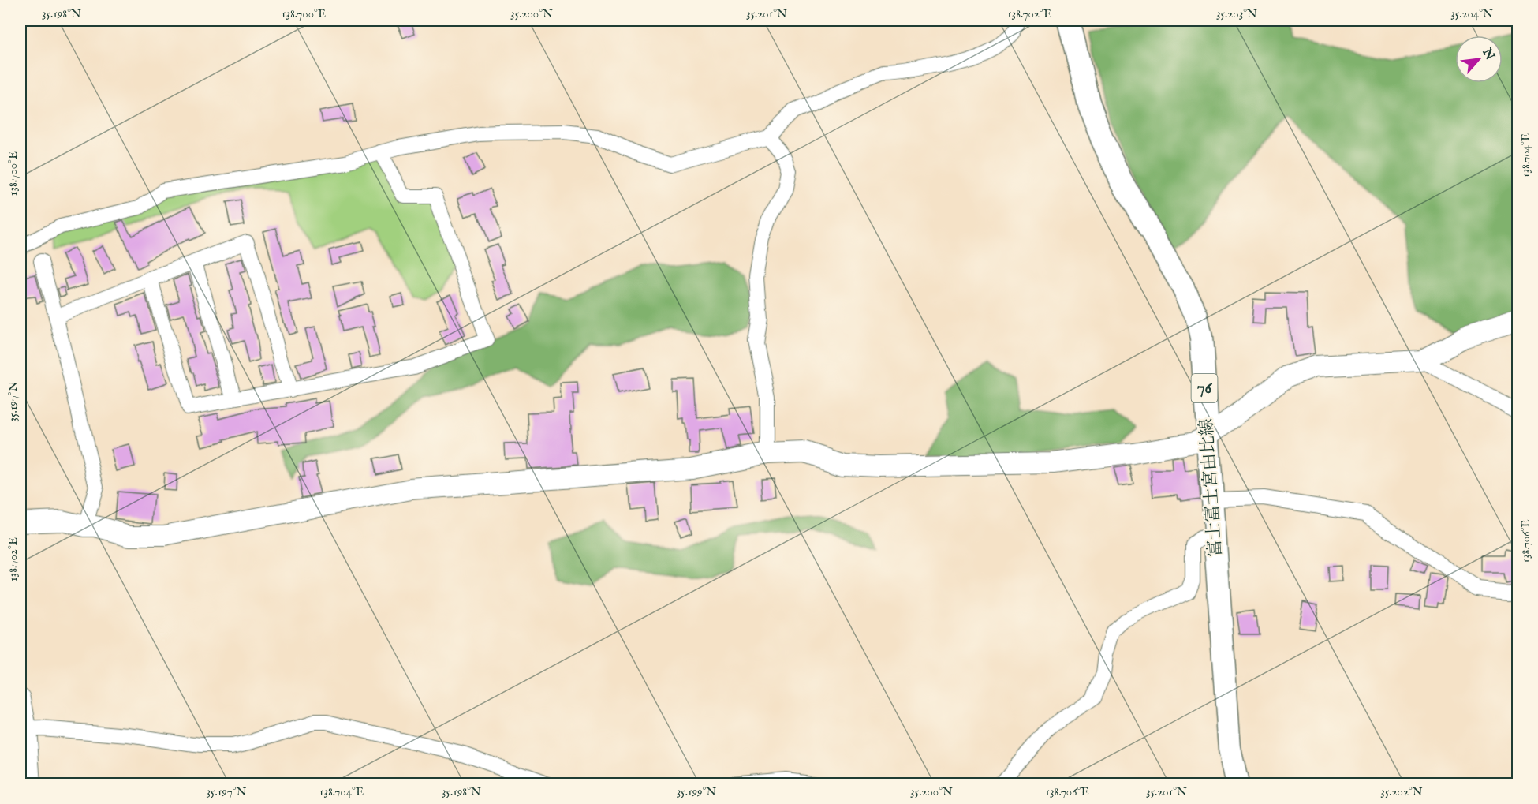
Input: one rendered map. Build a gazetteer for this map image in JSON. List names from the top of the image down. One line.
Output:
{"streets":{"main road":["76","富士富士宮由比線"]},"north":"top right","coordinates":["35.198°N","138.700°E","35.200°N","35.201°N","138.702°E","35.203°N","35.204°N","138.704°E","35.197°N","138.706°E","35.199°N","35.202°N"]}
